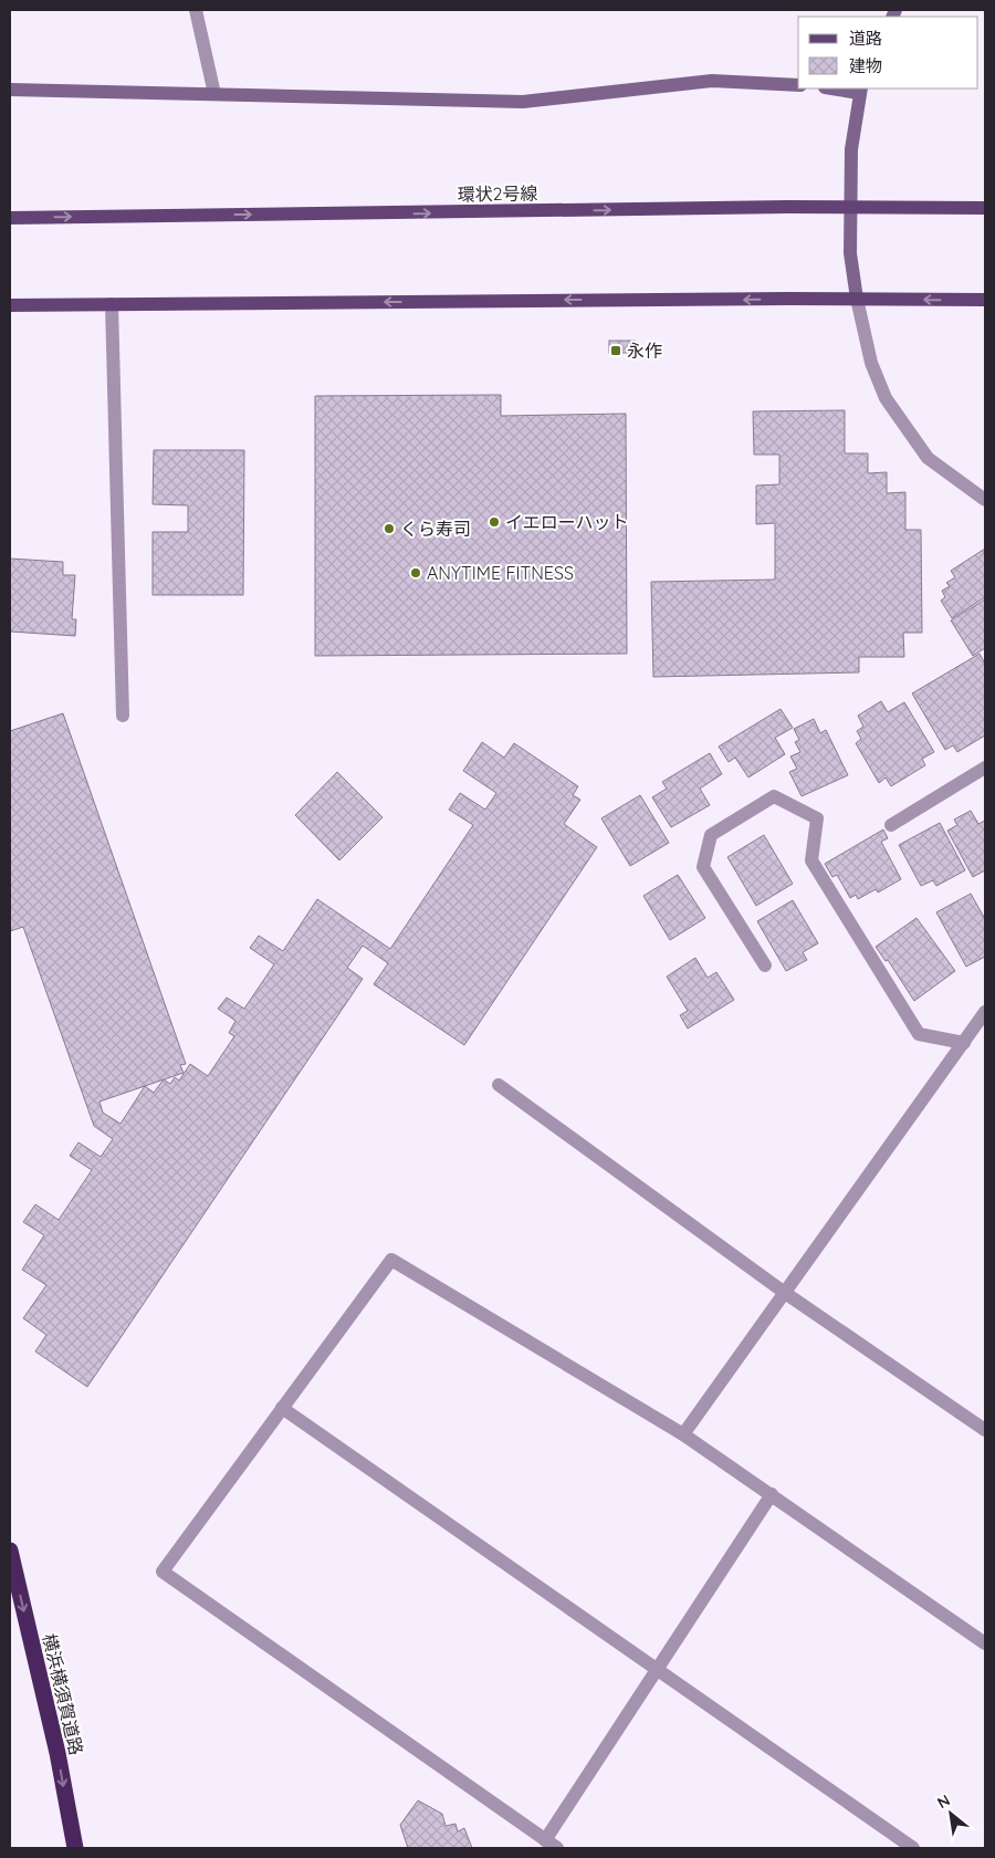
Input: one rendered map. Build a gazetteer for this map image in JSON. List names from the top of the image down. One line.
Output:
{"streets":{"highway":["横浜横須賀道路"],"main road":["環状2号線"]},"one_way":["横浜横須賀道路"],"places":{"transit":["永作"],"other":["イエローハット","くら寿司","ANYTIME FITNESS"]},"legend":["道路","建物"],"north":"top left"}
